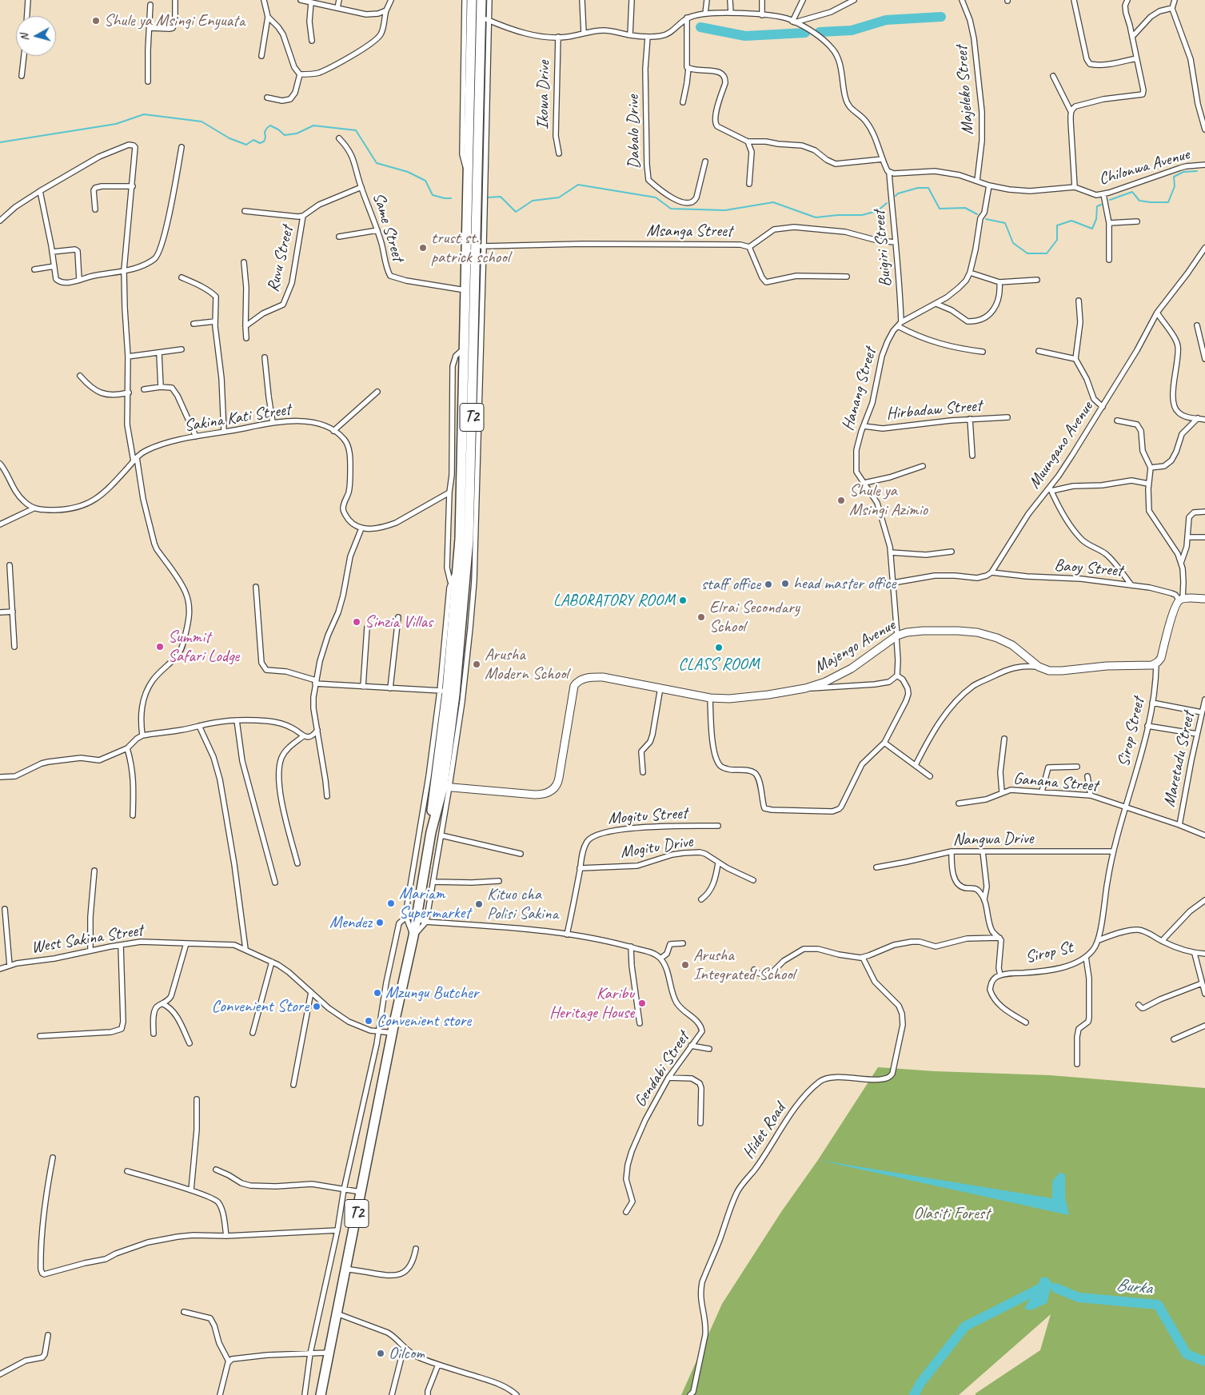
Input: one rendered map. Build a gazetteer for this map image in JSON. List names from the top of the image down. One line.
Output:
{"streets":{"highway":["T2"],"street":["Majeleko Street","Ikowa Drive","Dabalo Drive","Chilonwa Avenue","Same Street","Msanga Street","Buigiri Street","Ruvu Street","Hanang Street","Hirbadaw Street","Sakina Kati Street","Muungano Avenue","Baoy Street","Majengo Avenue","Sirop Street","Maretadu Street","Ganana Street","Mogitu Street","Nangwa Drive","Mogitu Drive","West Sakina Street","Sirop St","Gendabi Street","Hidet Road"]},"crossings":[["Majeleko Street","Chilonwa Avenue"],["Chilonwa Avenue","Buigiri Street"],["Chilonwa Avenue","Hanang Street"],["Same Street","Ruvu Street"],["Same Street","T2"],["Msanga Street","Buigiri Street"],["Msanga Street","T2"],["Buigiri Street","Hanang Street"],["Hanang Street","Hirbadaw Street"],["Hanang Street","Majengo Avenue"],["T2","Majengo Avenue"],["T2","West Sakina Street"],["Muungano Avenue","Baoy Street"],["Majengo Avenue","Sirop Street"],["Sirop Street","Ganana Street"],["Sirop Street","Sirop St"],["Maretadu Street","Ganana Street"],["Ganana Street","Sirop St"],["Mogitu Street","Mogitu Drive"],["Nangwa Drive","Sirop St"]],"water":["Burka"],"parks":["Olasiti Forest"],"places":["Shule ya Msingi Enyuata","trust st. patrick school","Shule ya Msingi Azimio","head master office","staff office","LABORATORY ROOM","Elrai Secondary School","Sinzia Villas","Summit Safari Lodge","CLASS ROOM","Arusha Modern School","Mariam Supermarket","Kituo cha Polisi Sakina","Mendez","Arusha Integrated School","Mzungu Butcher","Karibu Heritage House","Convenient Store","Convenient store","Oilcom"],"north":"left"}
